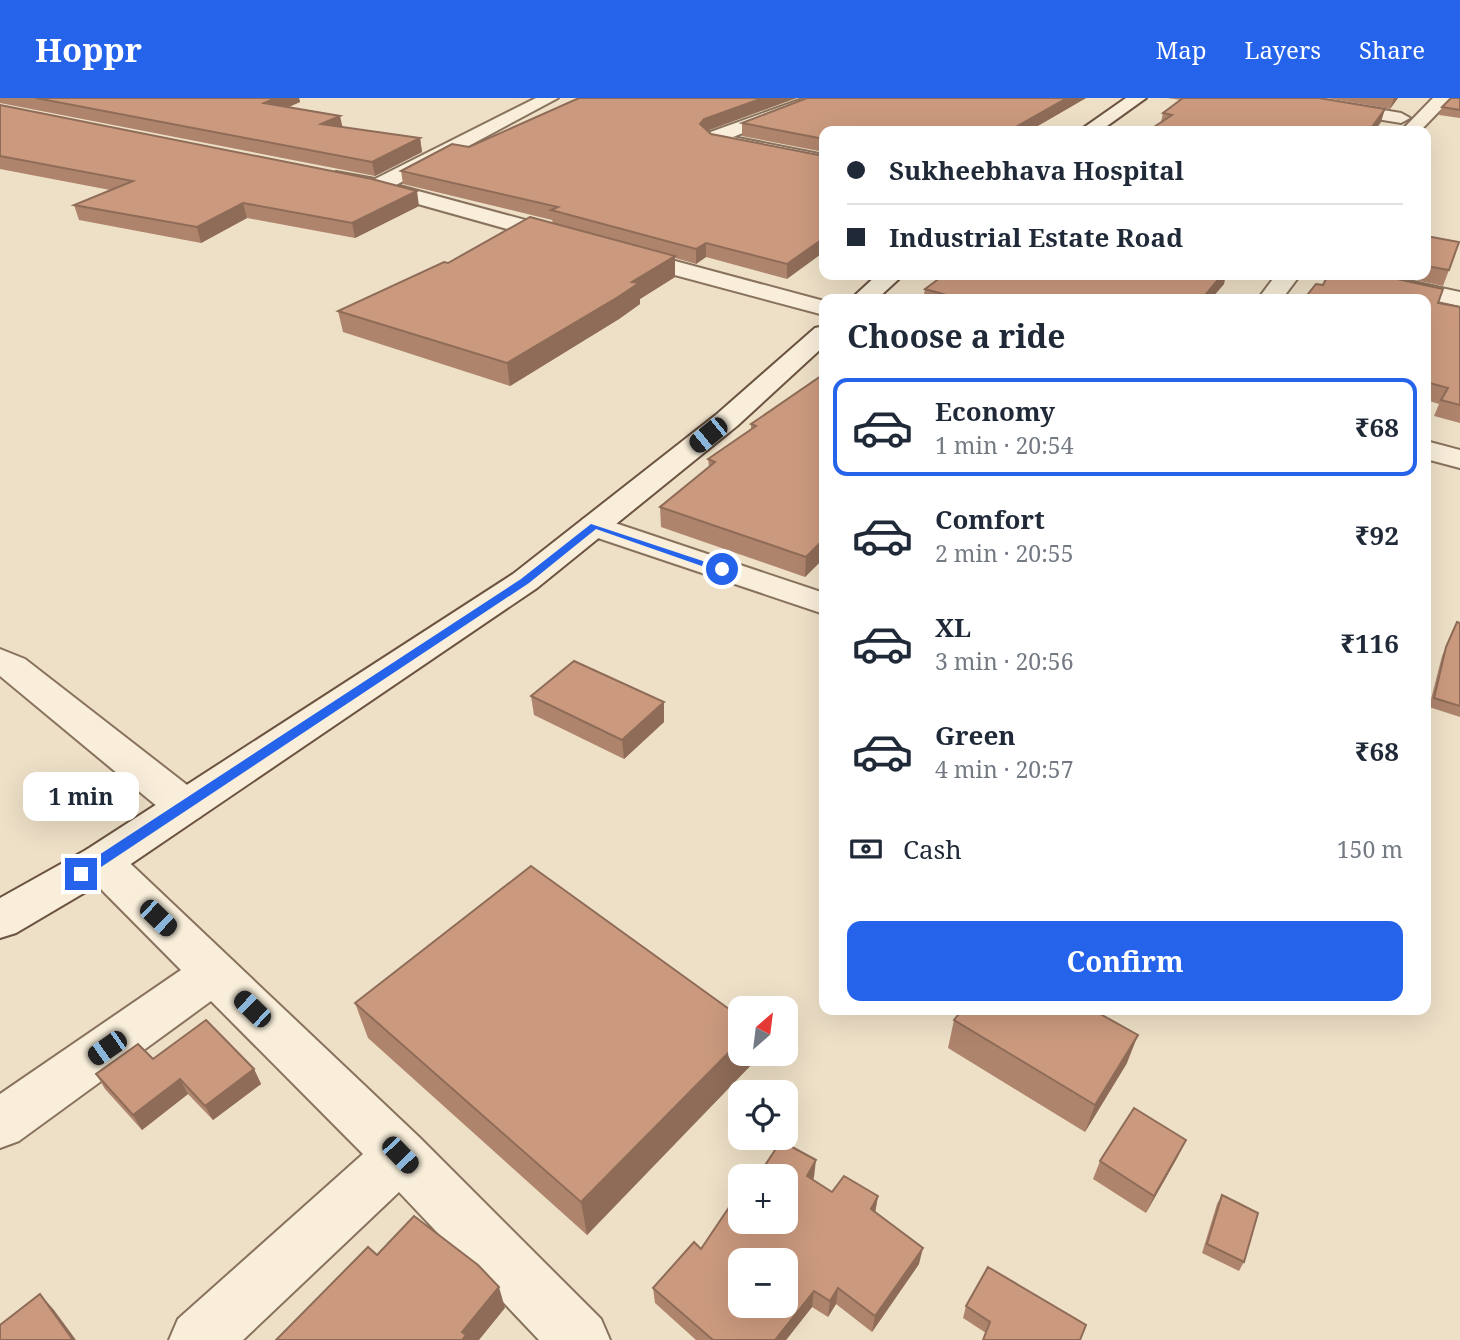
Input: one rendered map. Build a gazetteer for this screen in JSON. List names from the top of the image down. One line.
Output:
{"north":"top right","page":{"header":"Hoppr","nav":["Map","Layers","Share"],"banner":["Sukheebhava Hospital","Industrial Estate Road"],"heading":"Choose a ride","list":[{"name":"Economy","note":"1 min · 20:54","value":"₹68"},{"name":"Comfort","note":"2 min · 20:55","value":"₹92"},{"name":"XL","note":"3 min · 20:56","value":"₹116"},{"name":"Green","note":"4 min · 20:57","value":"₹68"}],"bubble":"1 min","pay":["Cash","150 m"],"buttons":"Confirm","map_buttons":["+","−"]}}
